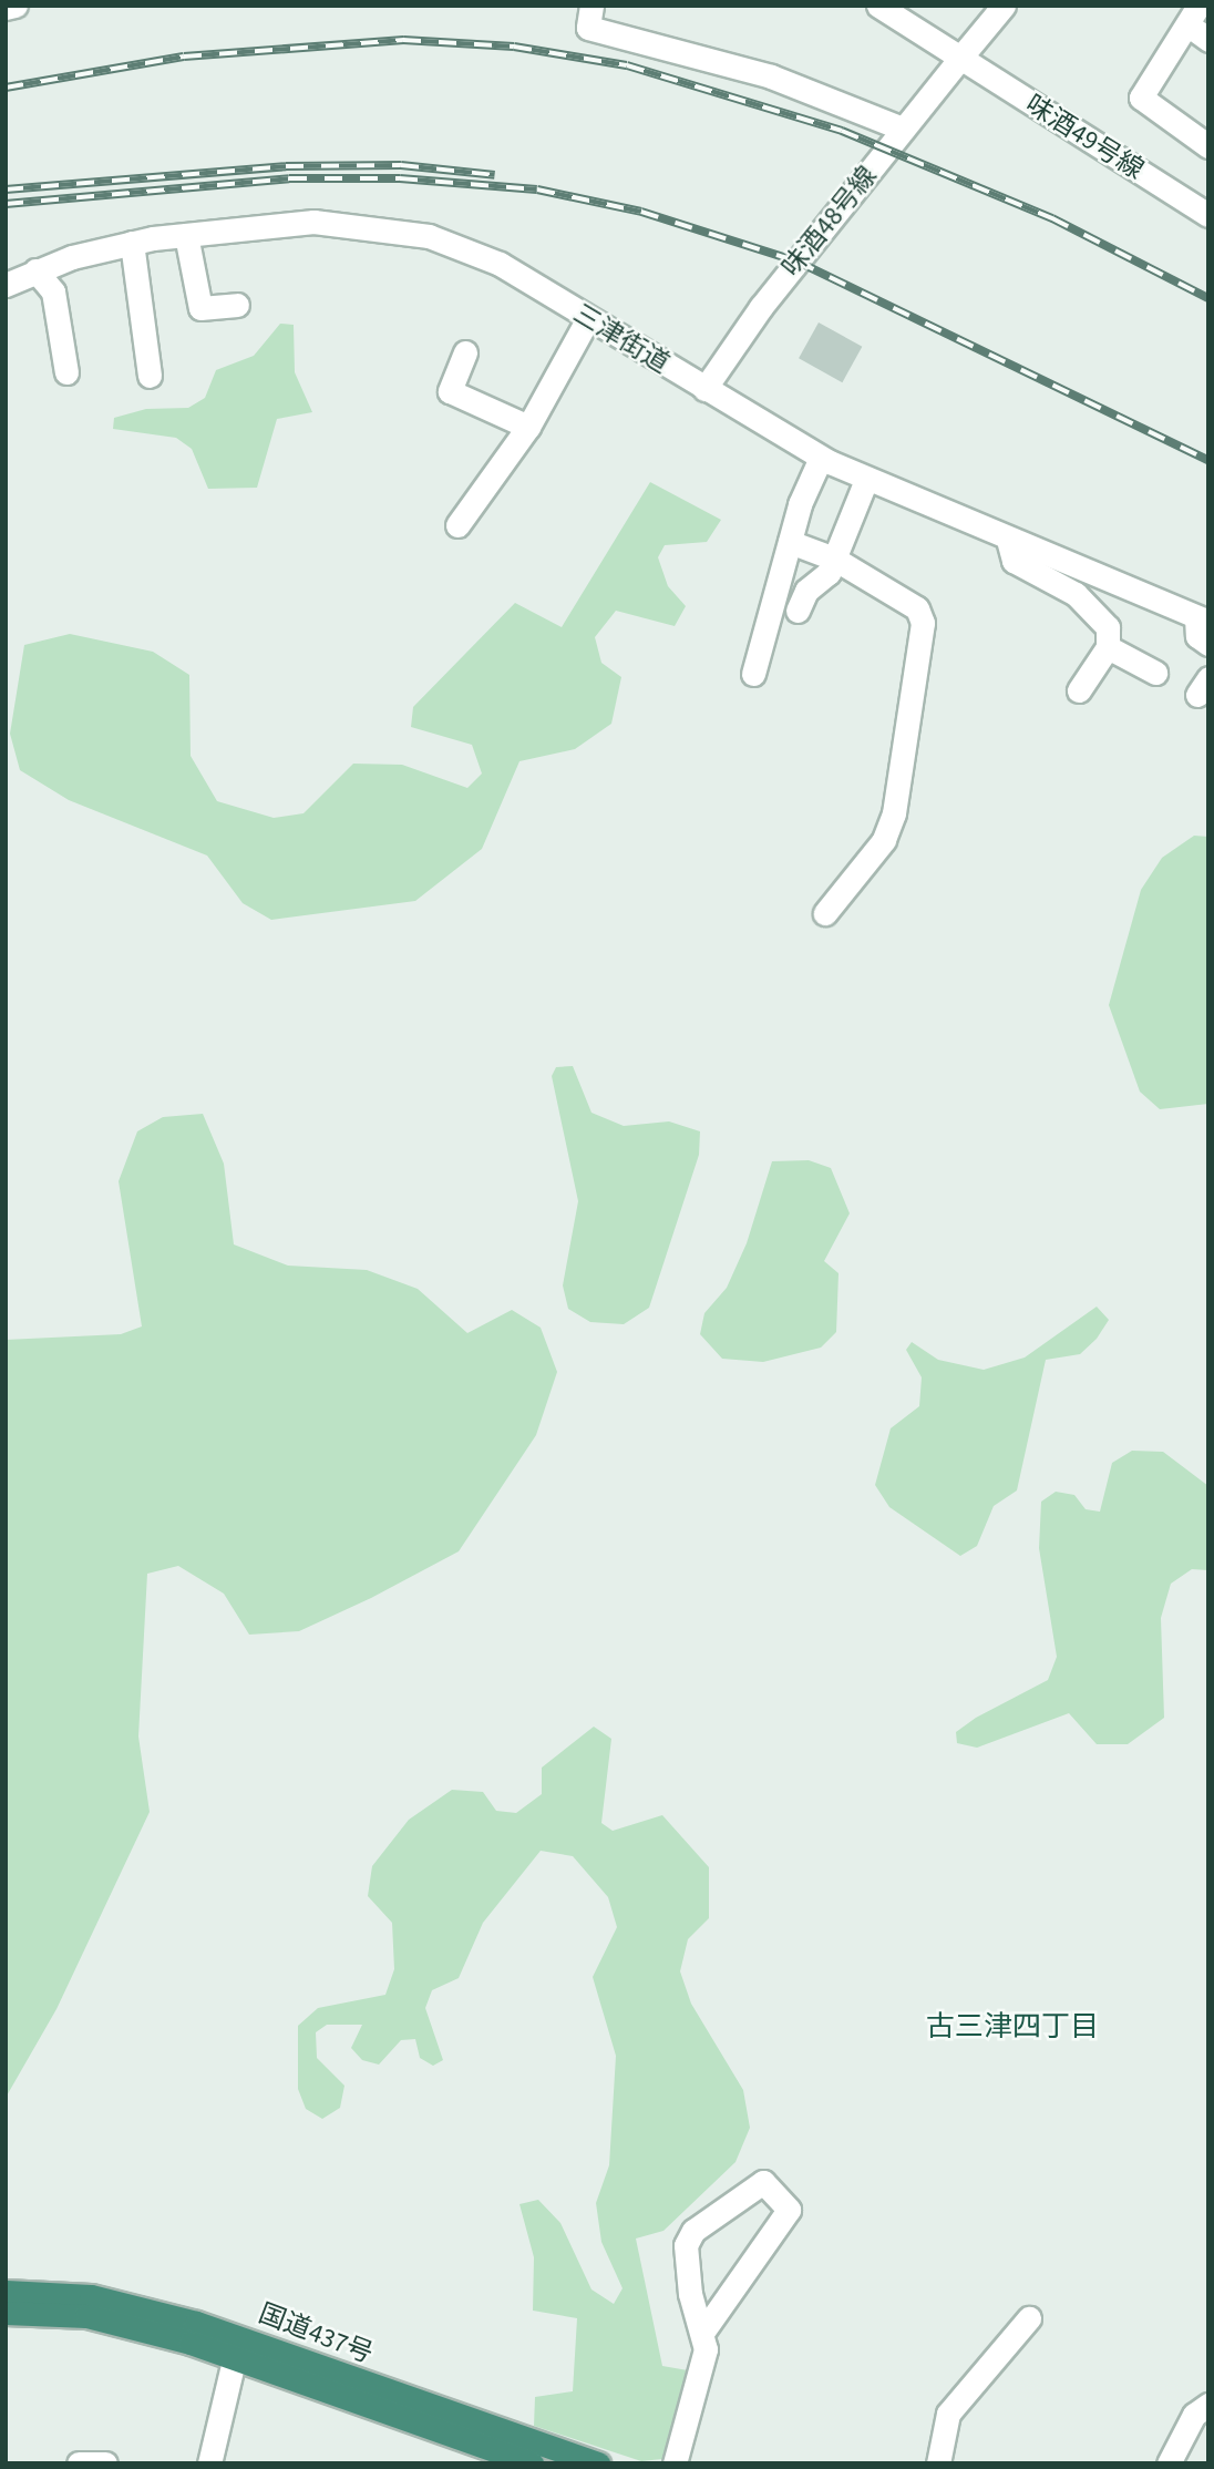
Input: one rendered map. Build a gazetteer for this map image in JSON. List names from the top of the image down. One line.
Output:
{"streets":{"highway":["国道437号"],"street":["味酒49号線","味酒48号線","三津街道"]},"crossings":[["味酒49号線","味酒48号線"],["味酒48号線","三津街道"]],"districts":["古三津四丁目"]}
